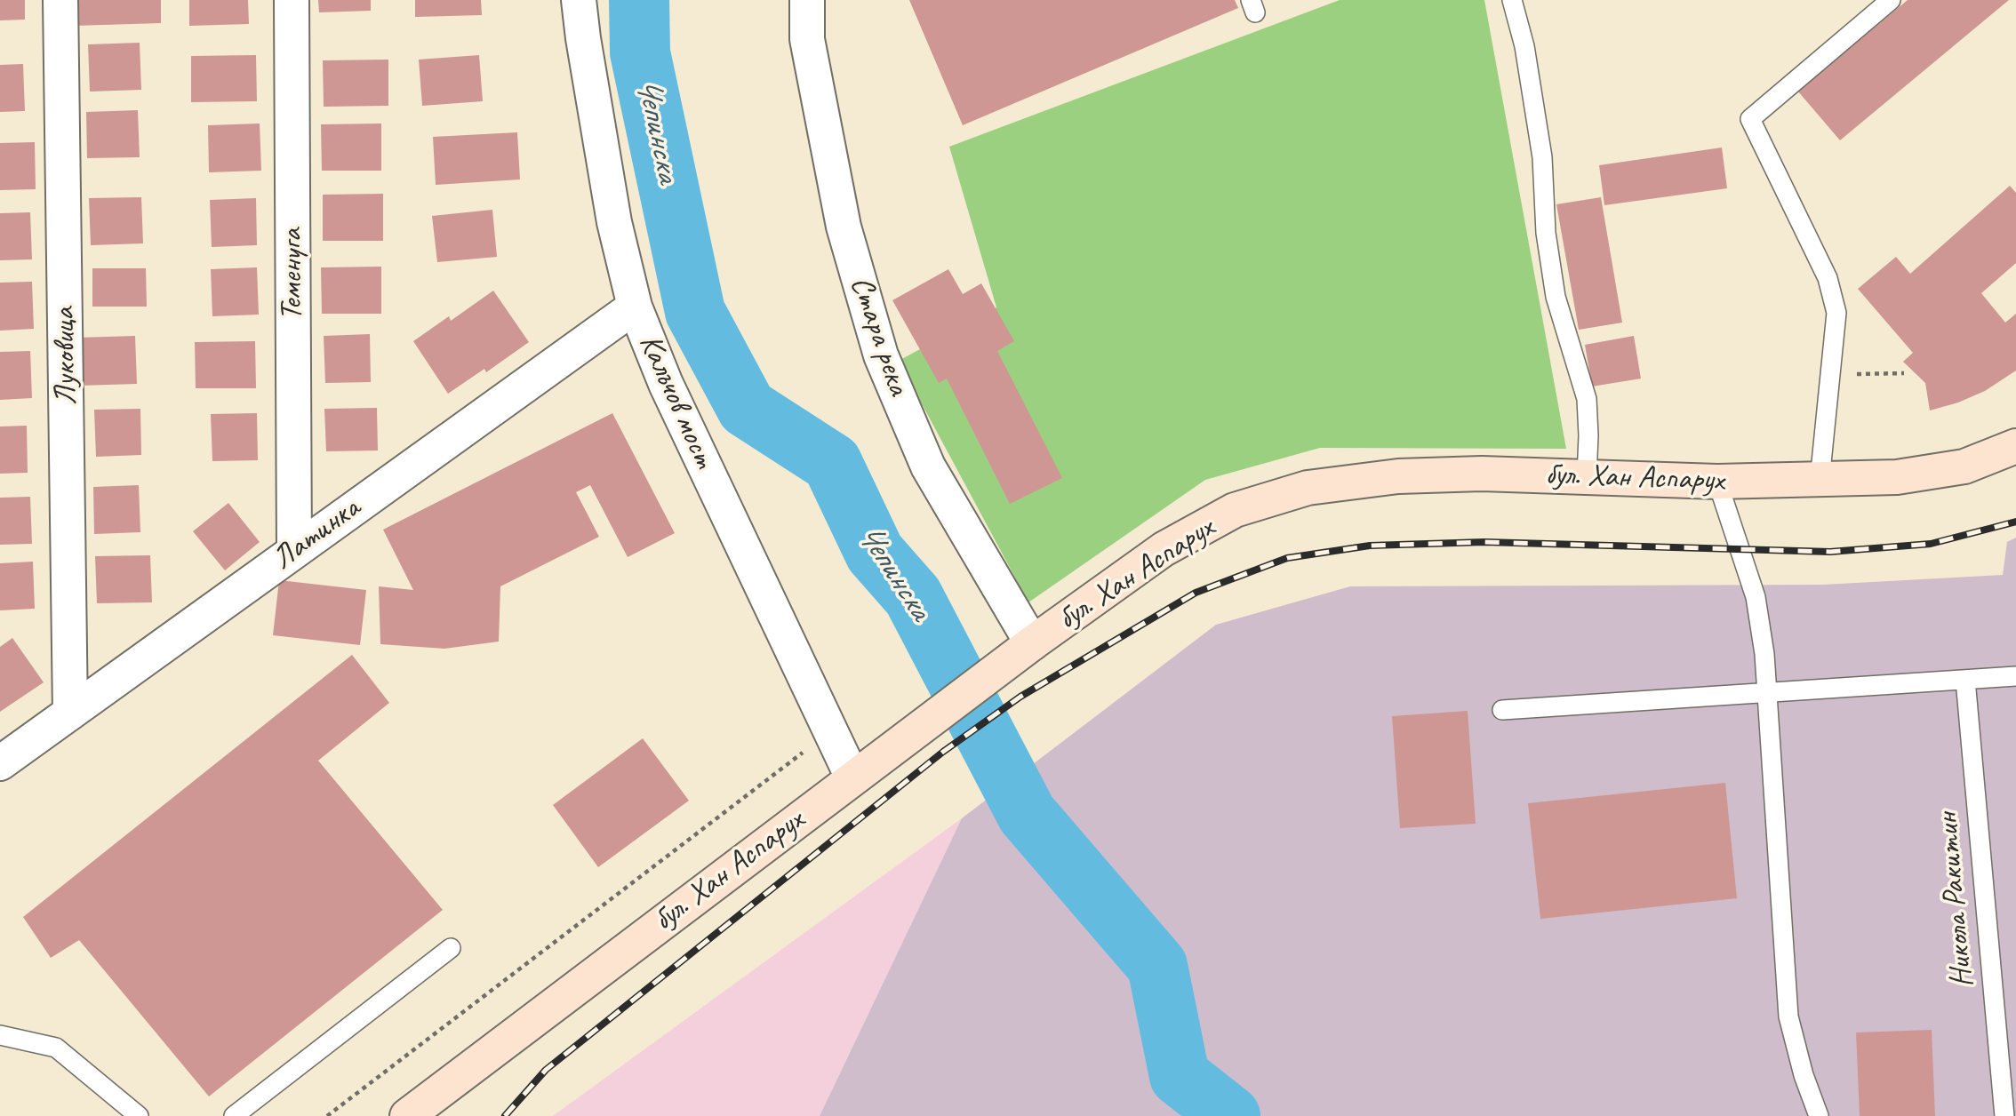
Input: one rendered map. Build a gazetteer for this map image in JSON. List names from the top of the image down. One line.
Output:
{"streets":{"main road":["бул. Хан Аспарух"],"street":["Теменуга","Стара река","Луковица","Калъчов мост","Латинка"],"lane":["Никола Ракитин"]},"crossings":[["Теменуга","Латинка"],["Стара река","бул. Хан Аспарух"],["Луковица","Латинка"],["Калъчов мост","бул. Хан Аспарух"],["Калъчов мост","Латинка"]],"water":["Чепинска"]}
